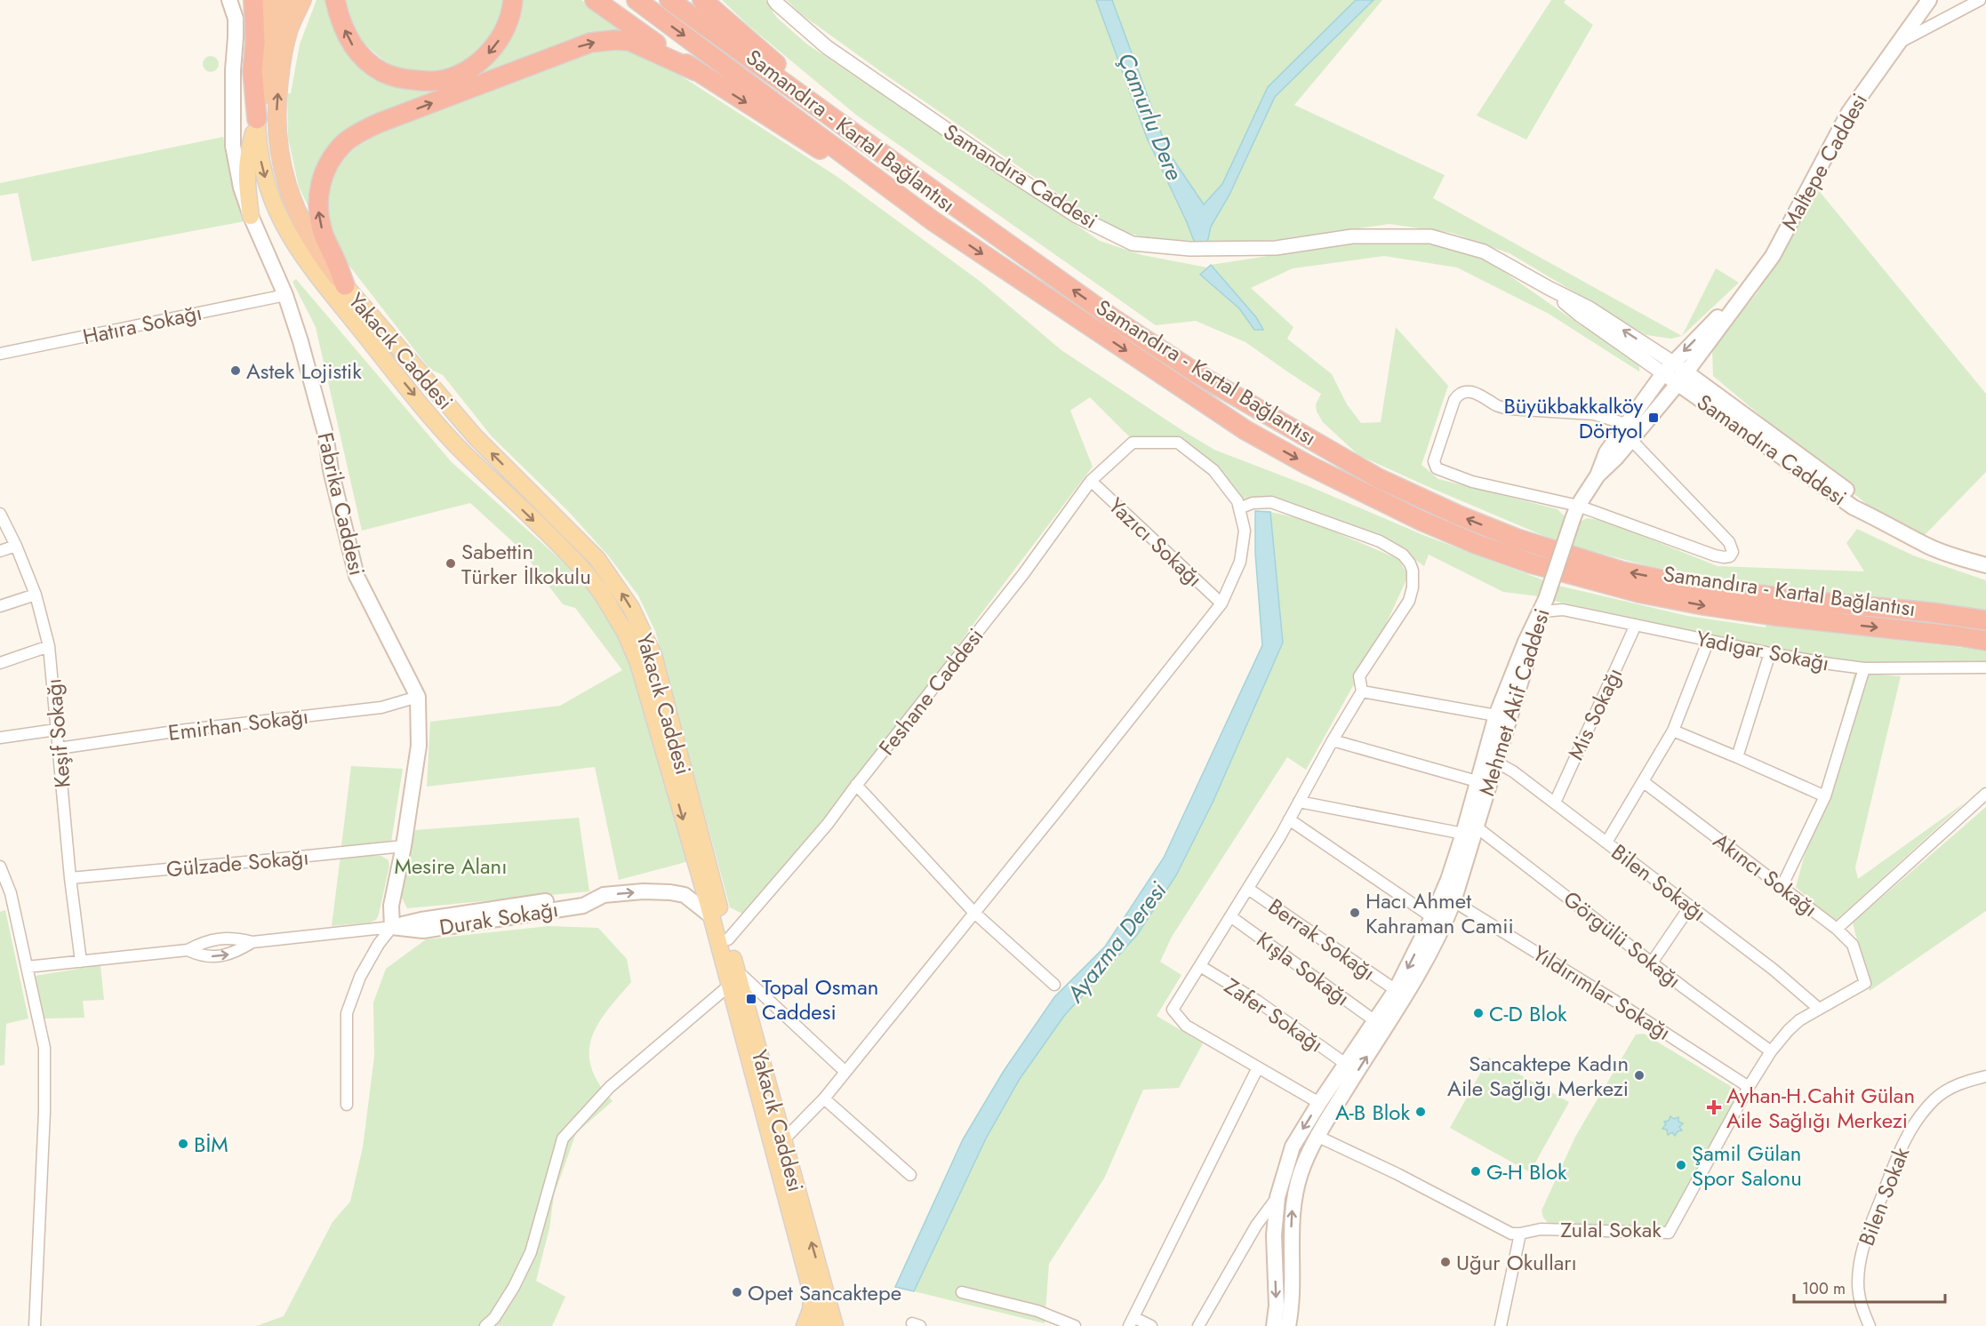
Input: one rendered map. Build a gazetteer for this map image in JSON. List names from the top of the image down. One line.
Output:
{"streets":{"highway":["Samandıra - Kartal Bağlantısı","Yakacık Caddesi"],"main road":["Maltepe Caddesi","Samandıra Caddesi","Fabrika Caddesi","Mehmet Akif Caddesi","Durak Sokağı"],"street":["Hatıra Sokağı","Yazıcı Sokağı","Yadigar Sokağı","Feshane Caddesi","Mis Sokağı","Emirhan Sokağı","Keşif Sokağı","Gülzade Sokağı","Akıncı Sokağı","Bilen Sokağı","Berrak Sokağı","Görgülü Sokağı","Kışla Sokağı","Yıldırımlar Sokağı","Zafer Sokağı","Bilen Sokak","Zulal Sokak"]},"crossings":[["Maltepe Caddesi","Samandıra Caddesi"],["Maltepe Caddesi","Yadigar Sokağı"],["Maltepe Caddesi","Mehmet Akif Caddesi"],["Hatıra Sokağı","Fabrika Caddesi"],["Yakacık Caddesi","Feshane Caddesi"],["Yakacık Caddesi","Durak Sokağı"],["Fabrika Caddesi","Emirhan Sokağı"],["Fabrika Caddesi","Gülzade Sokağı"],["Fabrika Caddesi","Durak Sokağı"],["Yazıcı Sokağı","Feshane Caddesi"],["Yadigar Sokağı","Mehmet Akif Caddesi"],["Yadigar Sokağı","Mis Sokağı"],["Mehmet Akif Caddesi","Bilen Sokağı"],["Mehmet Akif Caddesi","Berrak Sokağı"],["Mehmet Akif Caddesi","Görgülü Sokağı"],["Mehmet Akif Caddesi","Kışla Sokağı"],["Mehmet Akif Caddesi","Yıldırımlar Sokağı"],["Mehmet Akif Caddesi","Zafer Sokağı"],["Mehmet Akif Caddesi","Zulal Sokak"],["Mis Sokağı","Bilen Sokağı"],["Emirhan Sokağı","Keşif Sokağı"],["Keşif Sokağı","Gülzade Sokağı"],["Keşif Sokağı","Durak Sokağı"],["Akıncı Sokağı","Zulal Sokak"],["Bilen Sokağı","Zulal Sokak"],["Görgülü Sokağı","Zulal Sokak"],["Yıldırımlar Sokağı","Zulal Sokak"]],"one_way":["Durak Sokağı"],"water":["Çamurlu Dere","Ayazma Deresi"],"parks":["Mesire Alanı"],"places":{"other":["Astek Lojistik","Sabettin Türker İlkokulu","Hacı Ahmet Kahraman Camii","C-D Blok","Sancaktepe Kadın Aile Sağlığı Merkezi","A-B Blok","BİM","Şamil Gülan Spor Salonu","G-H Blok","Uğur Okulları","Opet Sancaktepe"],"transit":["Büyükbakkalköy Dörtyol","Topal Osman Caddesi"],"health":["Ayhan-H.Cahit Gülan Aile Sağlığı Merkezi"]},"scale_bar":"100 m"}
